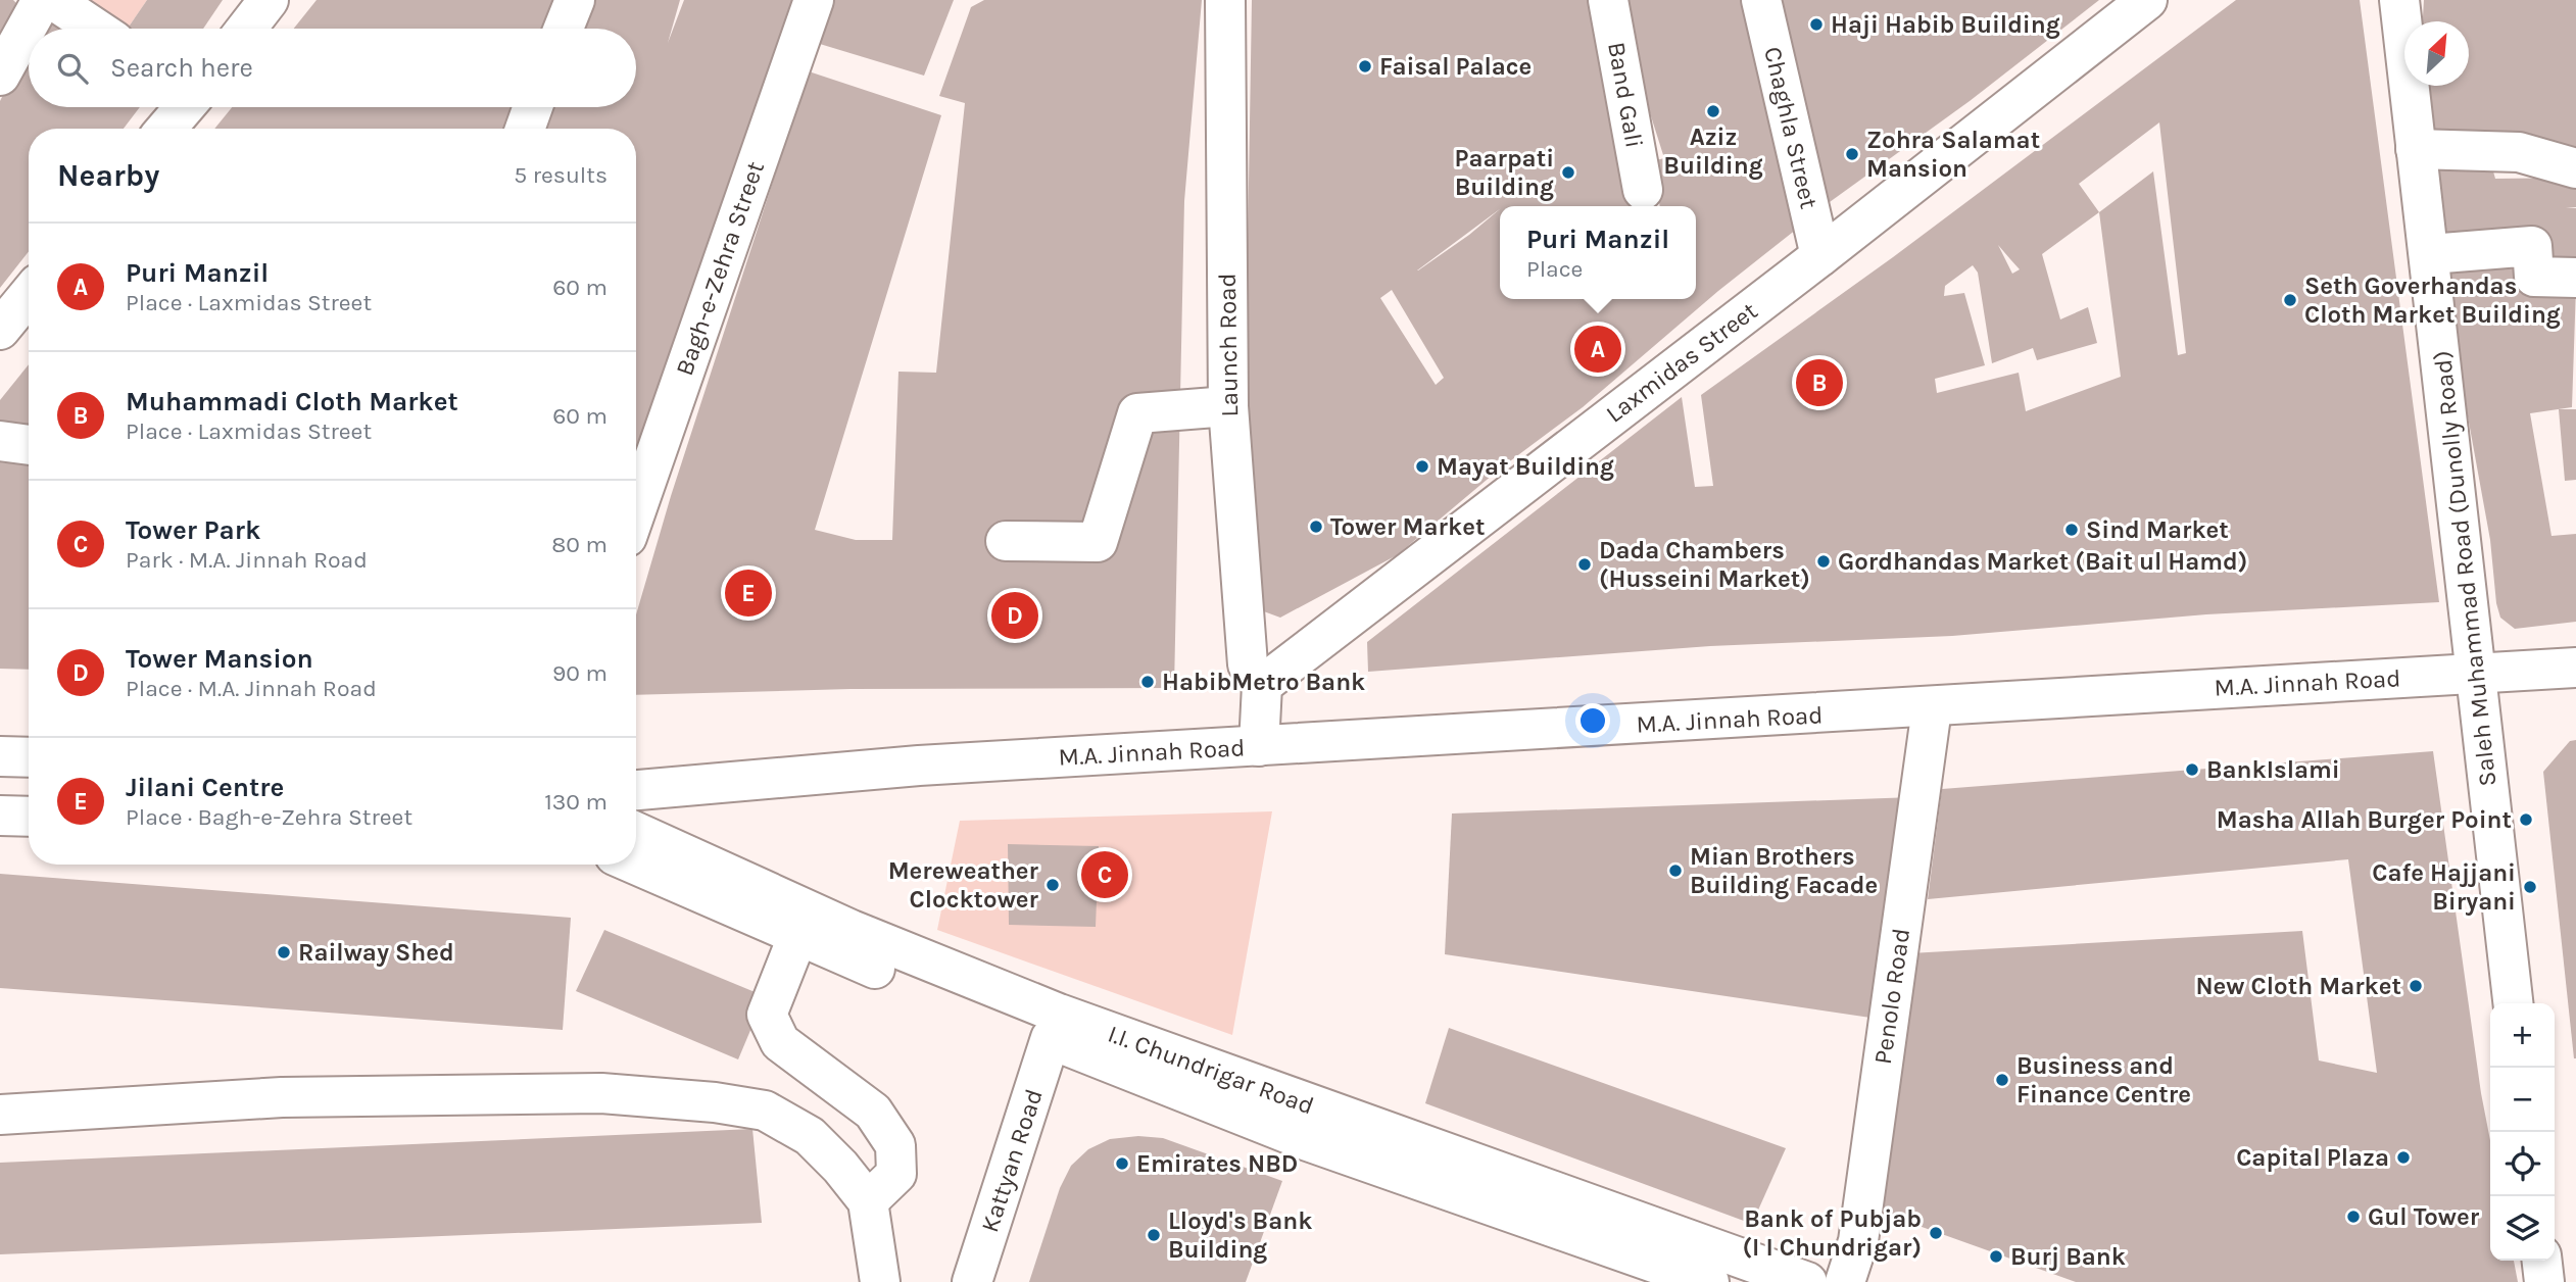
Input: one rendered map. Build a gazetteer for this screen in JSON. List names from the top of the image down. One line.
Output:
{"streets":{"main road":["Band Gali","Chaghla Street","Bagh-e-Zehra Street","Launch Road","Laxmidas Street","Saleh Muhammad Road (Dunolly Road)","M.A. Jinnah Road","Penolo Road","I.I. Chundrigar Road","Kattyan Road"]},"crossings":[["Chaghla Street","Laxmidas Street"],["Launch Road","Laxmidas Street"],["Saleh Muhammad Road (Dunolly Road)","M.A. Jinnah Road"],["M.A. Jinnah Road","Penolo Road"],["I.I. Chundrigar Road","Kattyan Road"]],"places":["Haji Habib Building","Faisal Palace","Aziz Building","Zohra Salamat Mansion","Paarpati Building","Seth Goverhandas Cloth Market Building","Mayat Building","Tower Market","Sind Market","Gordhandas Market (Bait ul Hamd)","Dada Chambers (Husseini Market)","HabibMetro Bank","BankIslami","Masha Allah Burger Point","Mian Brothers Building Facade","Mereweather Clocktower","Cafe Hajjani Biryani","Railway Shed","New Cloth Market","Business and Finance Centre","Capital Plaza","Emirates NBD","Gul Tower","Bank of Pubjab (I I Chundrigar)","Lloyd's Bank Building","Burj Bank"],"north":"top right","page":{"search":"Search here","heading":["Nearby","5 results"],"popup":["Puri Manzil","Place"],"list":[{"mark":"A","name":"Puri Manzil","note":"Place · Laxmidas Street","value":"60 m"},{"mark":"B","name":"Muhammadi Cloth Market","note":"Place · Laxmidas Street","value":"60 m"},{"mark":"C","name":"Tower Park","note":"Park · M.A. Jinnah Road","value":"80 m"},{"mark":"D","name":"Tower Mansion","note":"Place · M.A. Jinnah Road","value":"90 m"},{"mark":"E","name":"Jilani Centre","note":"Place · Bagh-e-Zehra Street","value":"130 m"}],"pins":["A","B","E","D","C"],"map_buttons":["+","−"]}}
